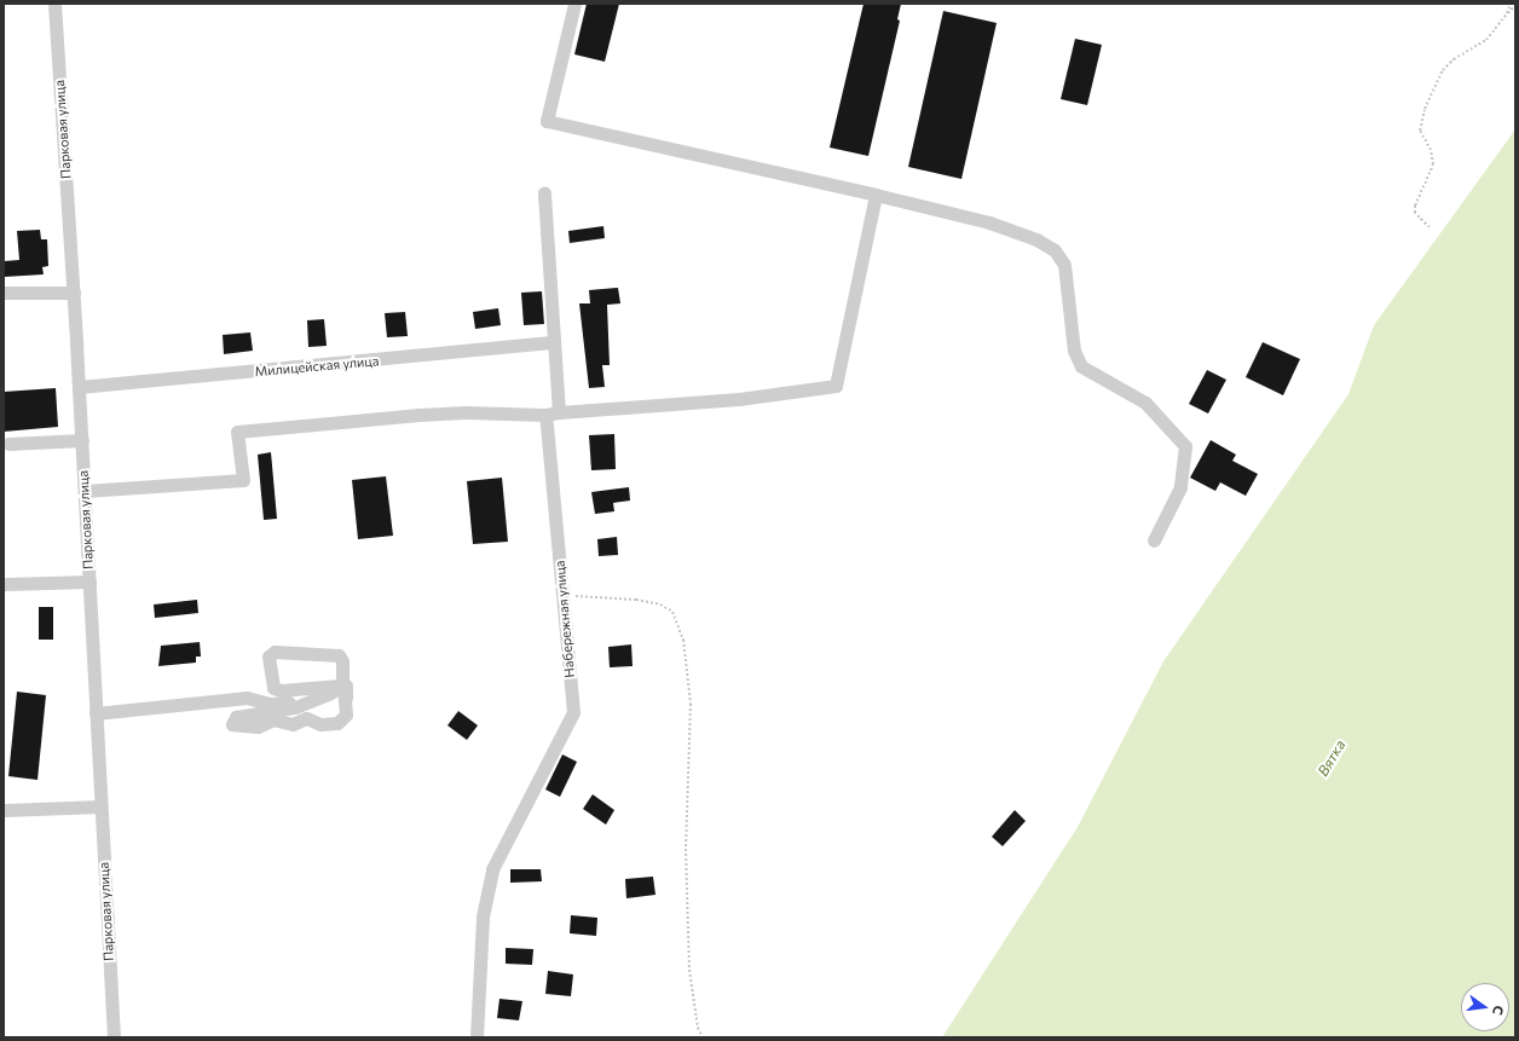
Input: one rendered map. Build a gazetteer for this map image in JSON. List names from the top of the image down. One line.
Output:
{"streets":{"street":["Парковая улица","Милицейская улица","Набережная улица"]},"crossings":[["Парковая улица","Милицейская улица"]],"water":["Вятка"],"north":"right"}
